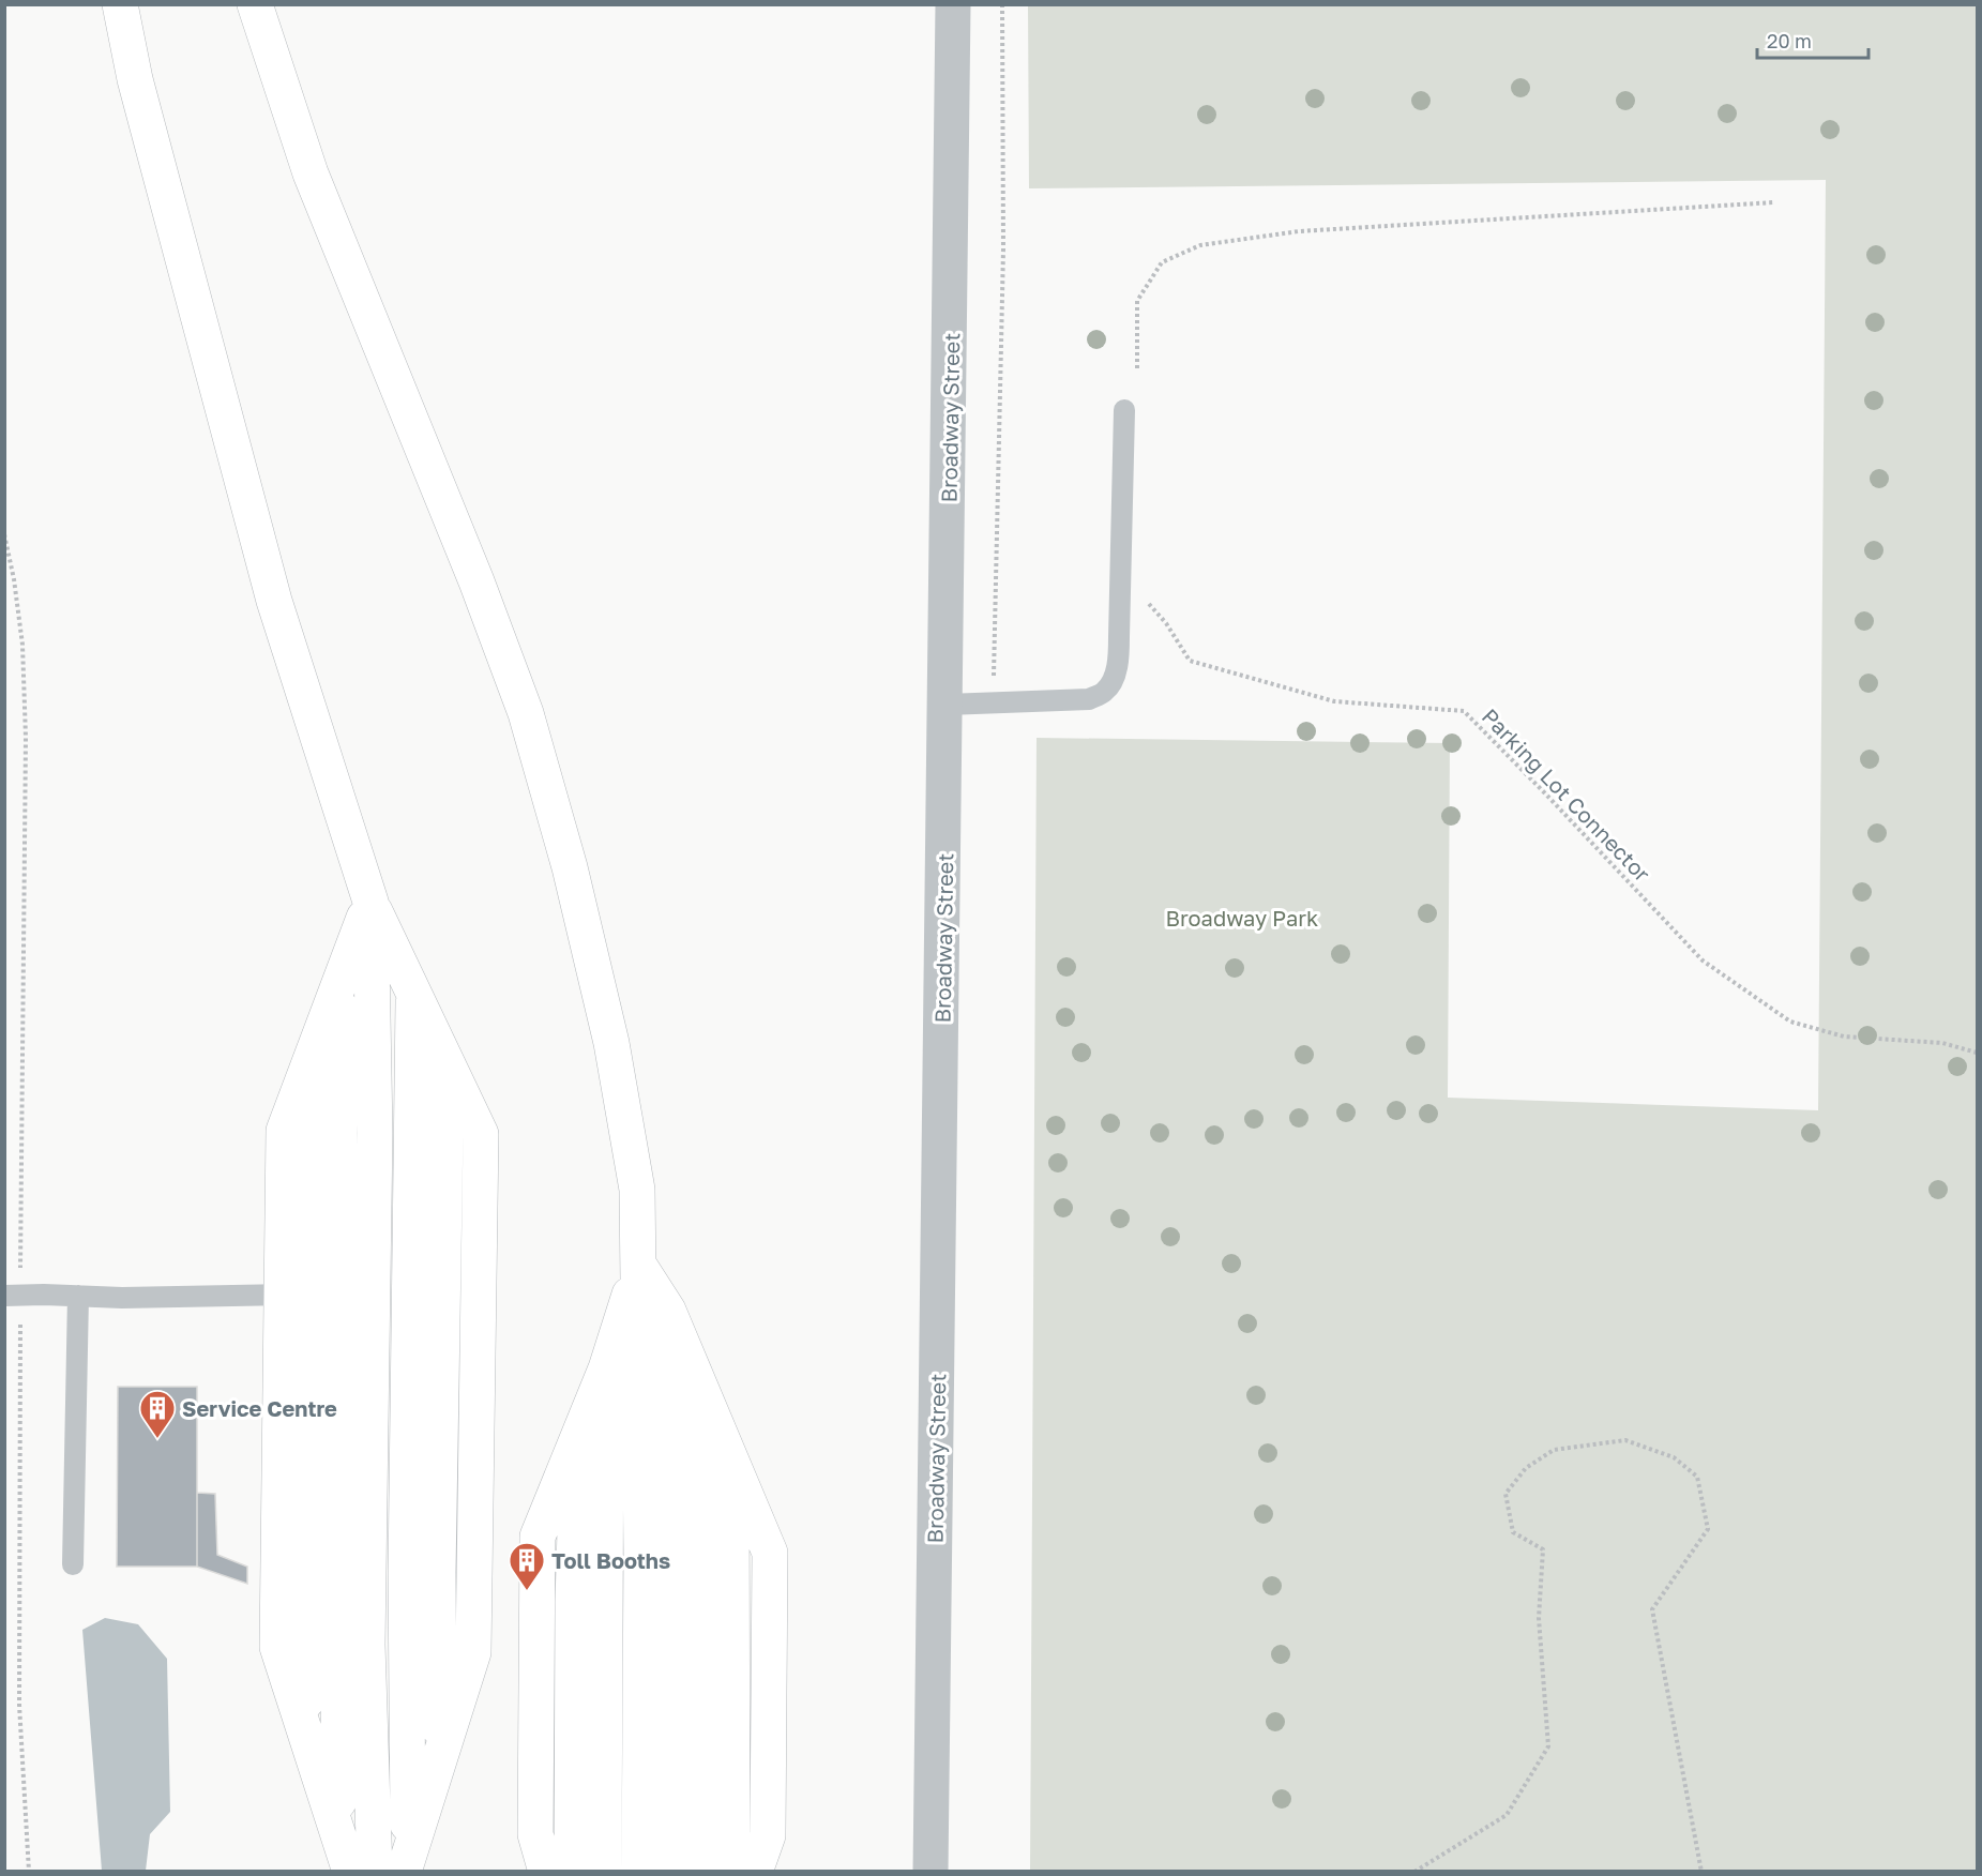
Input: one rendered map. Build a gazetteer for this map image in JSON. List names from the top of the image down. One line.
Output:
{"streets":{"street":["Broadway Street"],"path":["Parking Lot Connector"]},"parks":["Broadway Park"],"places":{"building":["Service Centre","Toll Booths"]},"scale_bar":"20 m"}
